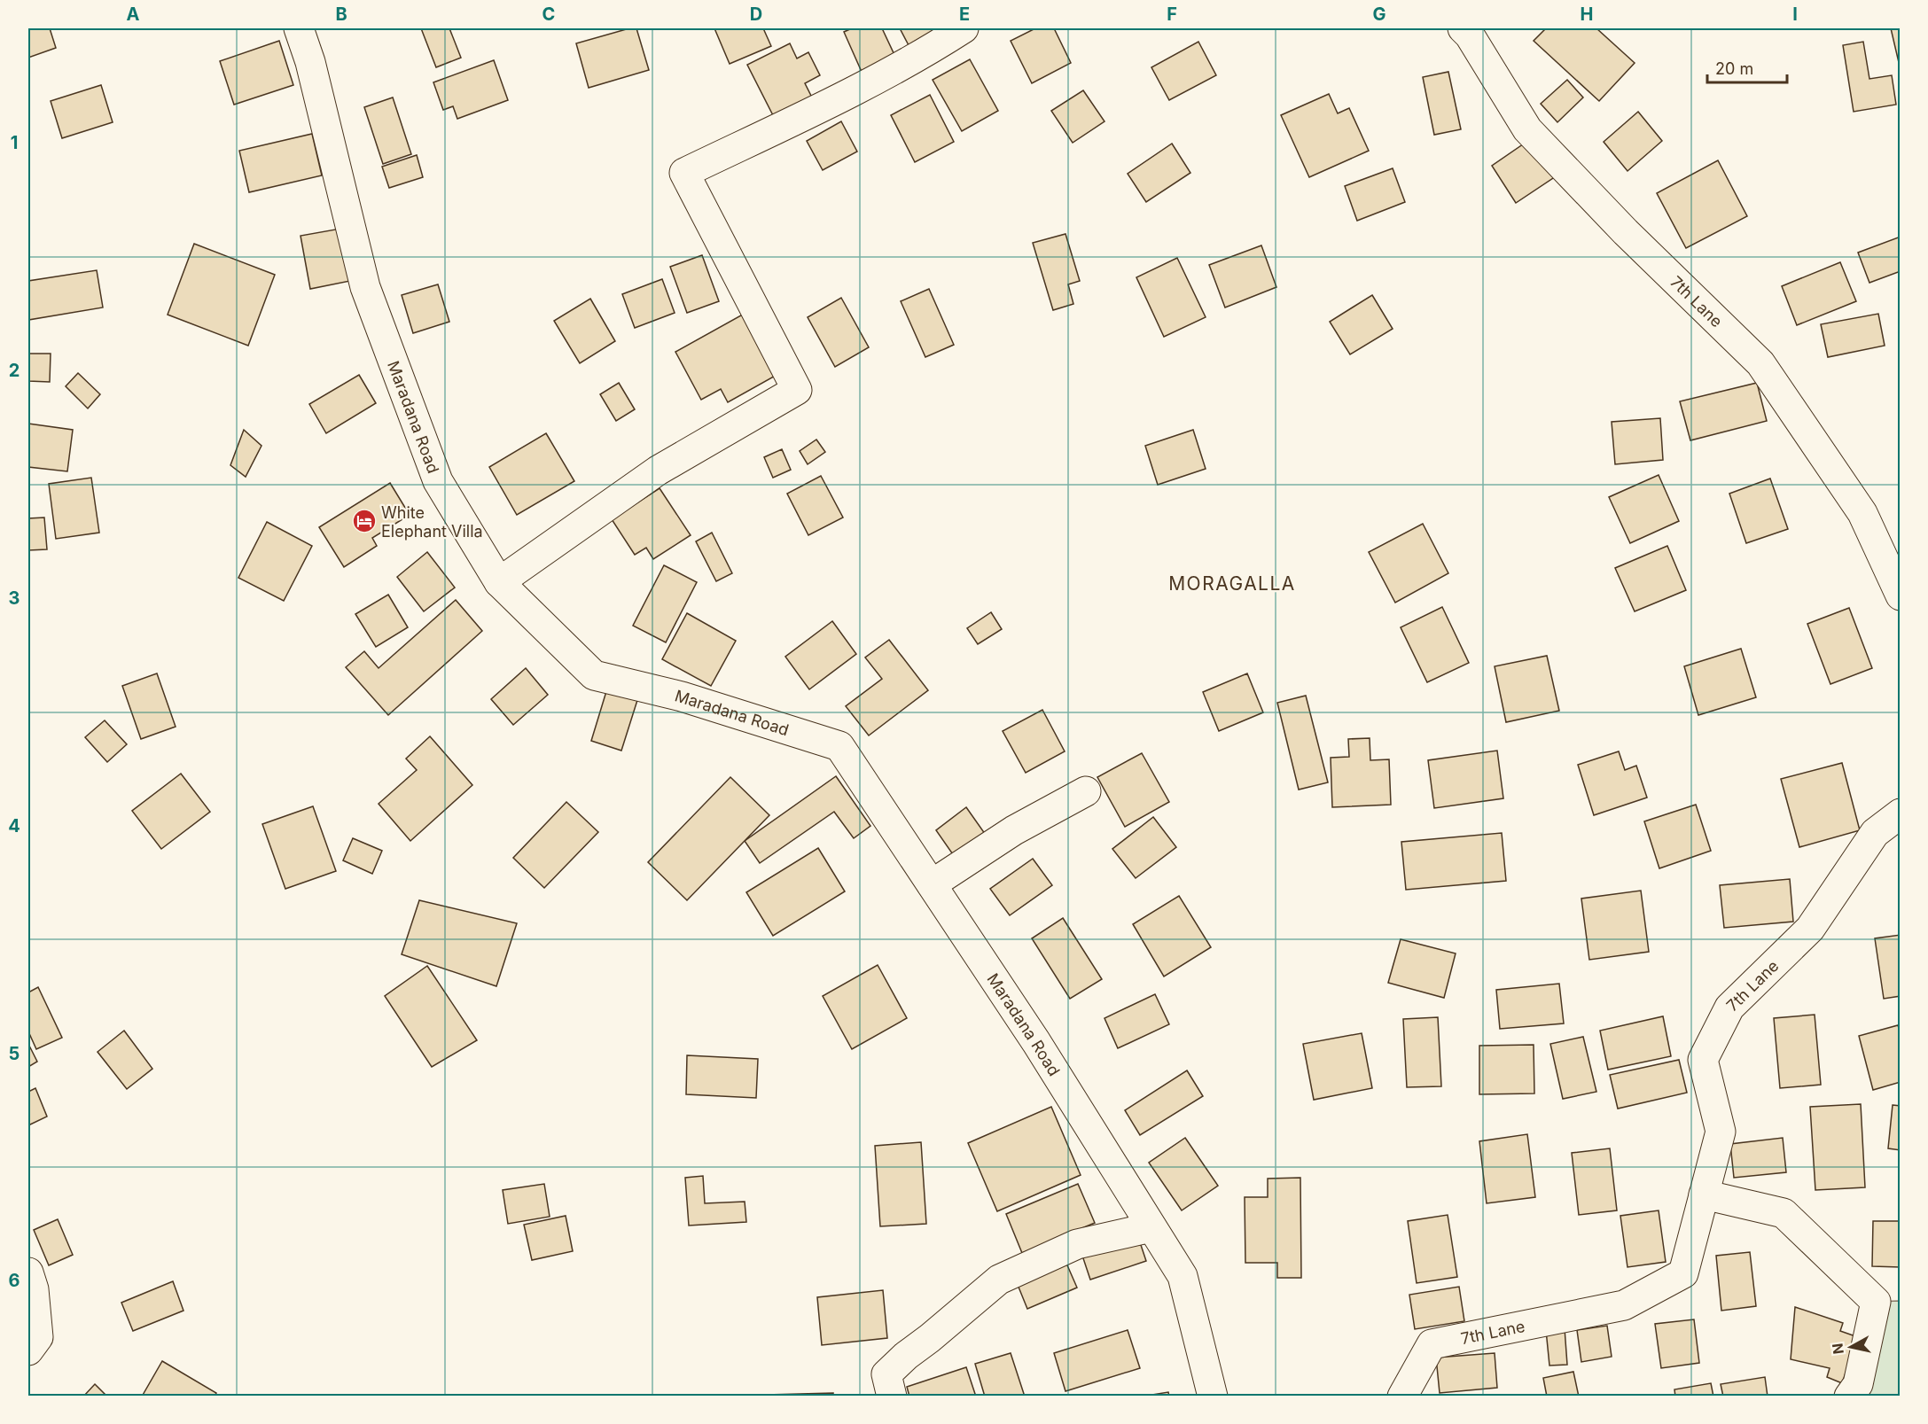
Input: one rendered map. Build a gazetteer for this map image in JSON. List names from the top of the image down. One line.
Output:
{"streets":{"street":["7th Lane","Maradana Road"]},"districts":["MORAGALLA"],"places":{"hotel":["White Elephant Villa"]},"scale_bar":"20 m","north":"left","grid":{"columns":["A","B","C","D","E","F","G","H","I"],"rows":["1","2","3","4","5","6"]}}
